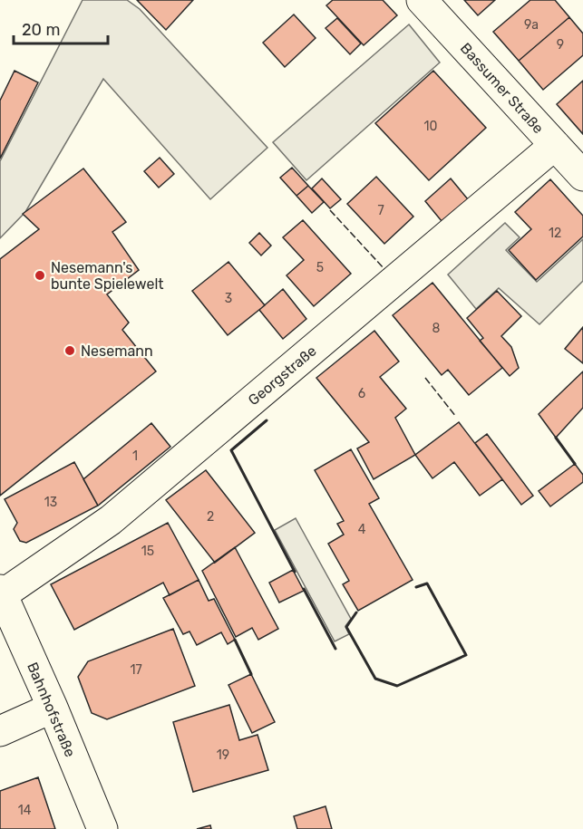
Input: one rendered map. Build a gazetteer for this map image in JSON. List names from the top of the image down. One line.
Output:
{"streets":{"street":["Bassumer Straße","Georgstraße","Bahnhofstraße"]},"crossings":[["Bassumer Straße","Georgstraße"],["Georgstraße","Bahnhofstraße"]],"places":["Nesemann's bunte Spielewelt","Nesemann"],"house_numbers":["9a","9","10","7","12","5","3","8","6","1","13","2","4","15","17","19","14"],"scale_bar":"20 m"}
